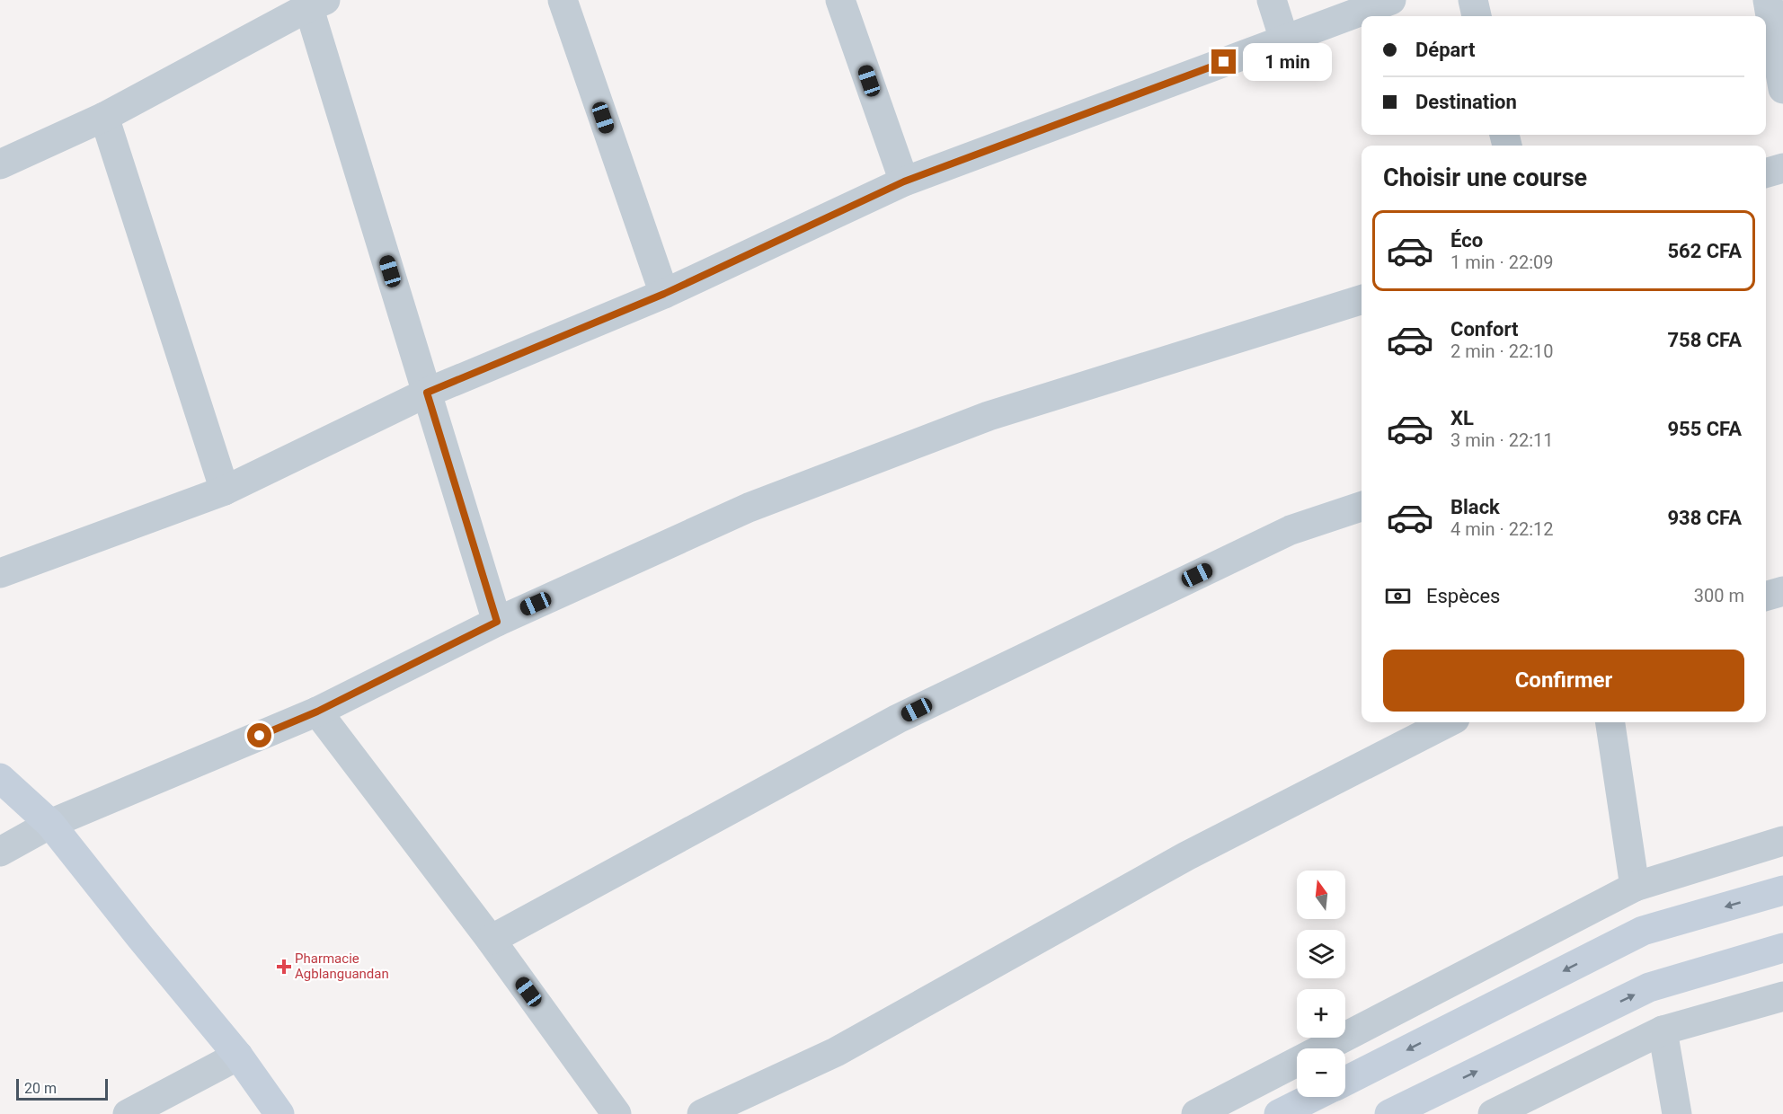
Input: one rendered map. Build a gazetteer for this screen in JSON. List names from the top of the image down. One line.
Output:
{"places":{"health":["Pharmacie Agblanguandan"]},"scale_bar":"20 m","north":"top","page":{"banner":["Départ","Destination"],"bubble":"1 min","heading":"Choisir une course","list":[{"name":"Éco","note":"1 min · 22:09","value":"562 CFA"},{"name":"Confort","note":"2 min · 22:10","value":"758 CFA"},{"name":"XL","note":"3 min · 22:11","value":"955 CFA"},{"name":"Black","note":"4 min · 22:12","value":"938 CFA"}],"pay":["Espèces","300 m"],"buttons":"Confirmer","map_buttons":["+","−"],"scale":"20 m"}}
